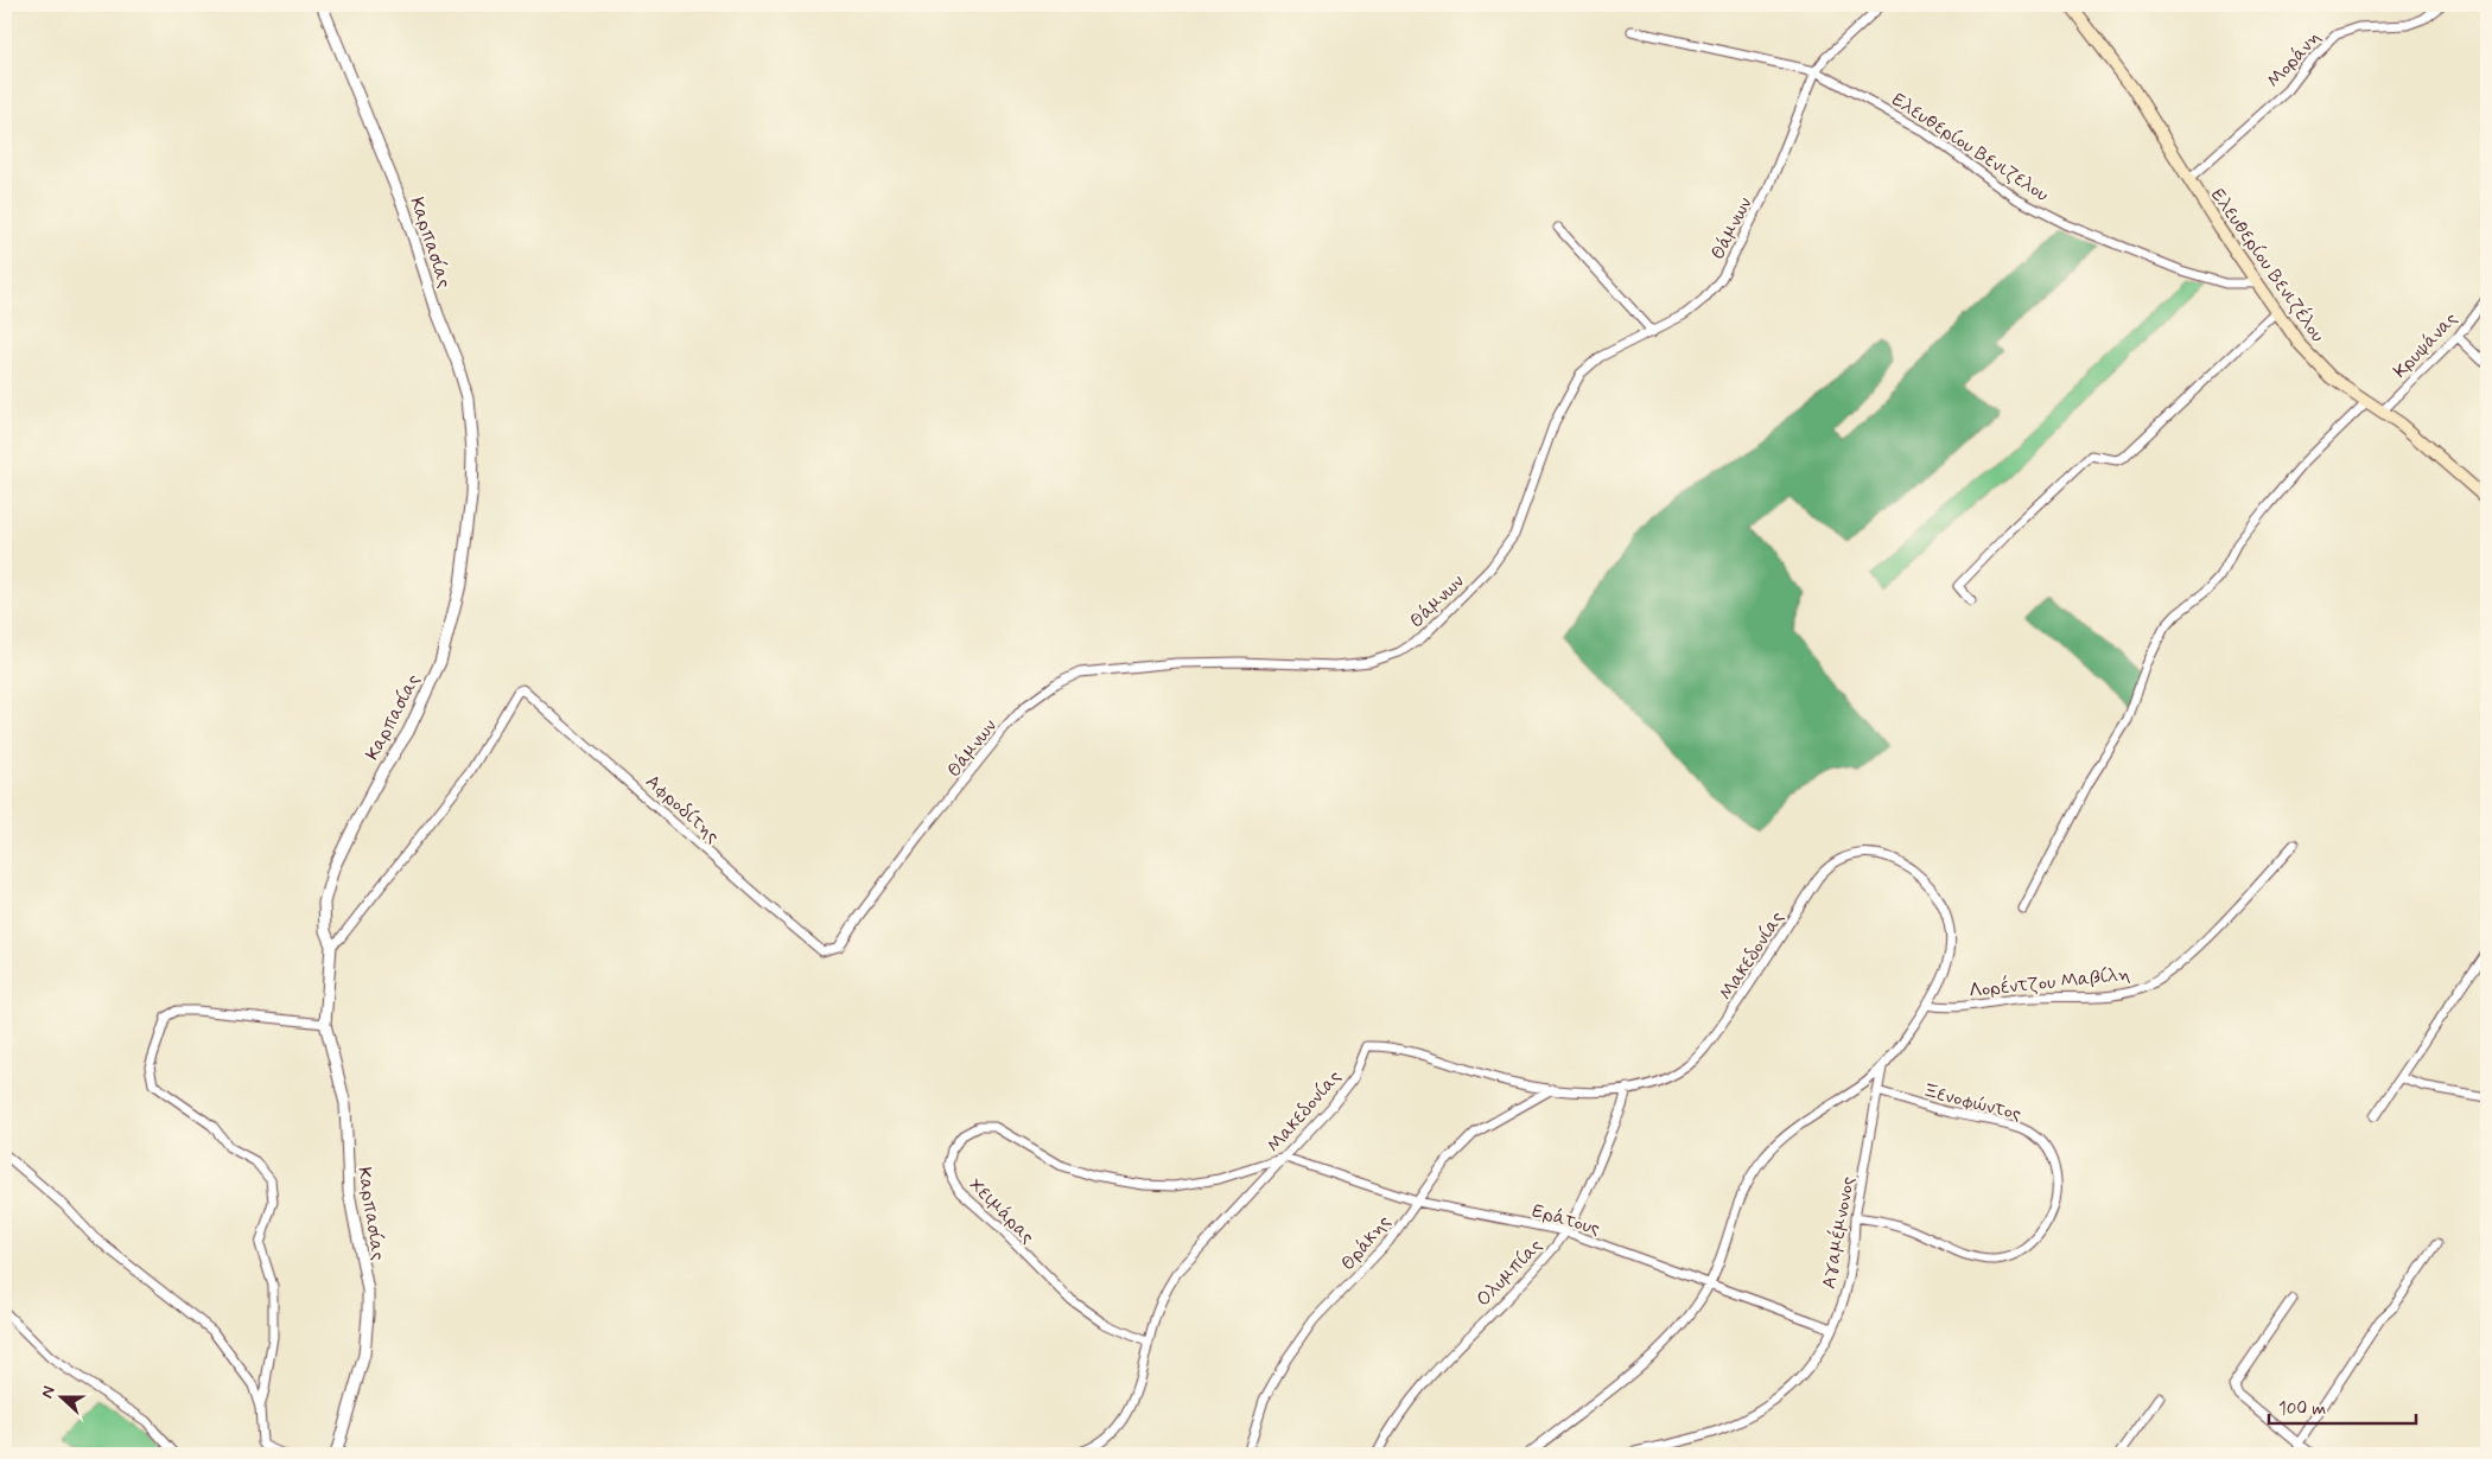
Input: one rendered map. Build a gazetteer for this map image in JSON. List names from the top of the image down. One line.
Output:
{"streets":{"main road":["Ελευθερίου Βενιζέλου"],"street":["Μοράνη","Ελευθερίου Βενιζελου","Θάμνων","Καρπασίας","Κρυψάνας","Αφροδίτης","Μακεδονίας","Λορέντζου Μαβίλη","Ξενοφώντος","Χειμάρας","Εράτους","Αγαμέμνονος","Θράκης","Ολυμπίας"]},"crossings":[["Μοράνη","Ελευθερίου Βενιζέλου"],["Ελευθερίου Βενιζελου","Θάμνων"],["Ελευθερίου Βενιζελου","Ελευθερίου Βενιζέλου"],["Θάμνων","Αφροδίτης"],["Καρπασίας","Αφροδίτης"],["Ελευθερίου Βενιζέλου","Κρυψάνας"],["Μακεδονίας","Λορέντζου Μαβίλη"],["Μακεδονίας","Χειμάρας"],["Μακεδονίας","Εράτους"],["Μακεδονίας","Αγαμέμνονος"],["Μακεδονίας","Θράκης"],["Μακεδονίας","Ολυμπίας"],["Ξενοφώντος","Αγαμέμνονος"],["Χειμάρας","Εράτους"],["Εράτους","Αγαμέμνονος"],["Εράτους","Θράκης"],["Εράτους","Ολυμπίας"]],"scale_bar":"100 m","north":"left"}
